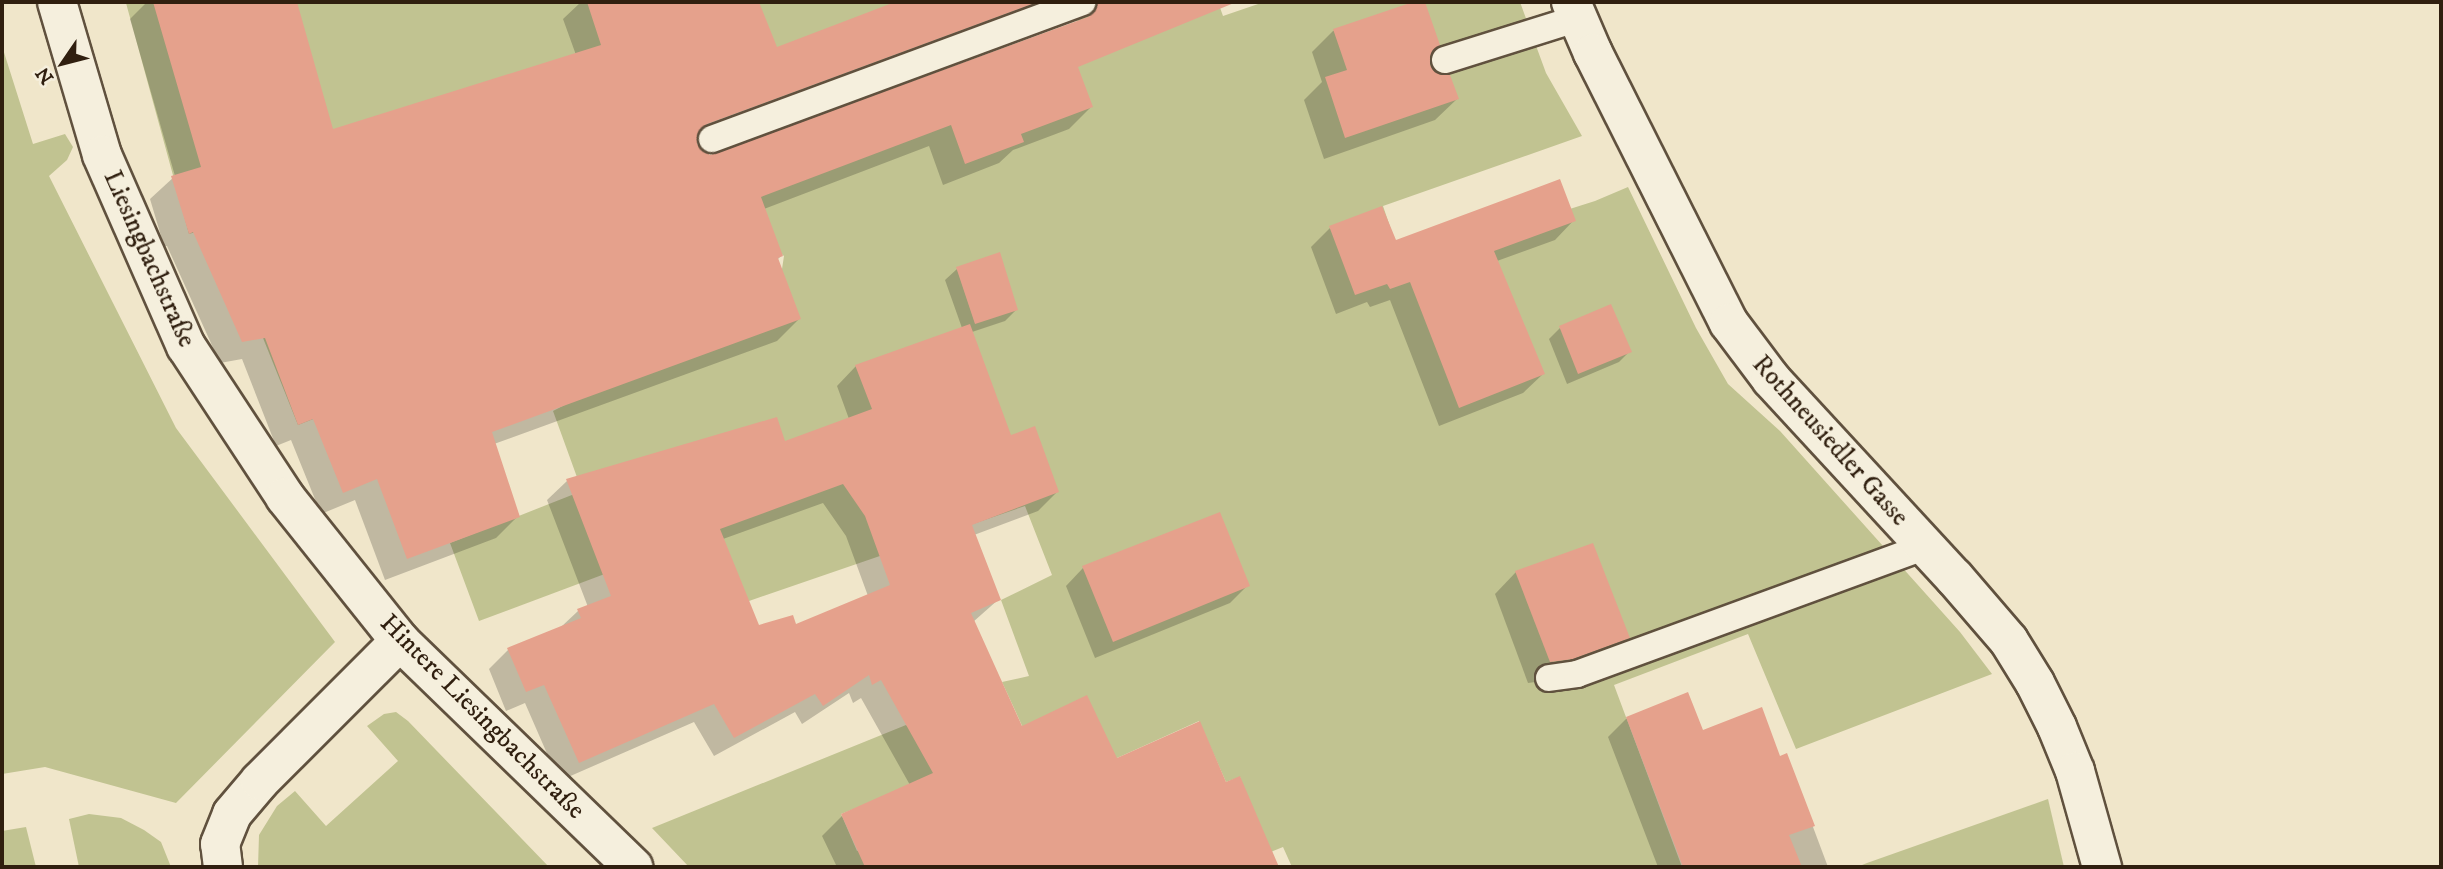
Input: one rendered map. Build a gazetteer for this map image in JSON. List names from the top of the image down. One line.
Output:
{"streets":{"street":["Liesingbachstraße","Rothneusiedler Gasse","Hintere Liesingbachstraße"]},"crossings":[["Liesingbachstraße","Hintere Liesingbachstraße"]],"north":"bottom left"}
